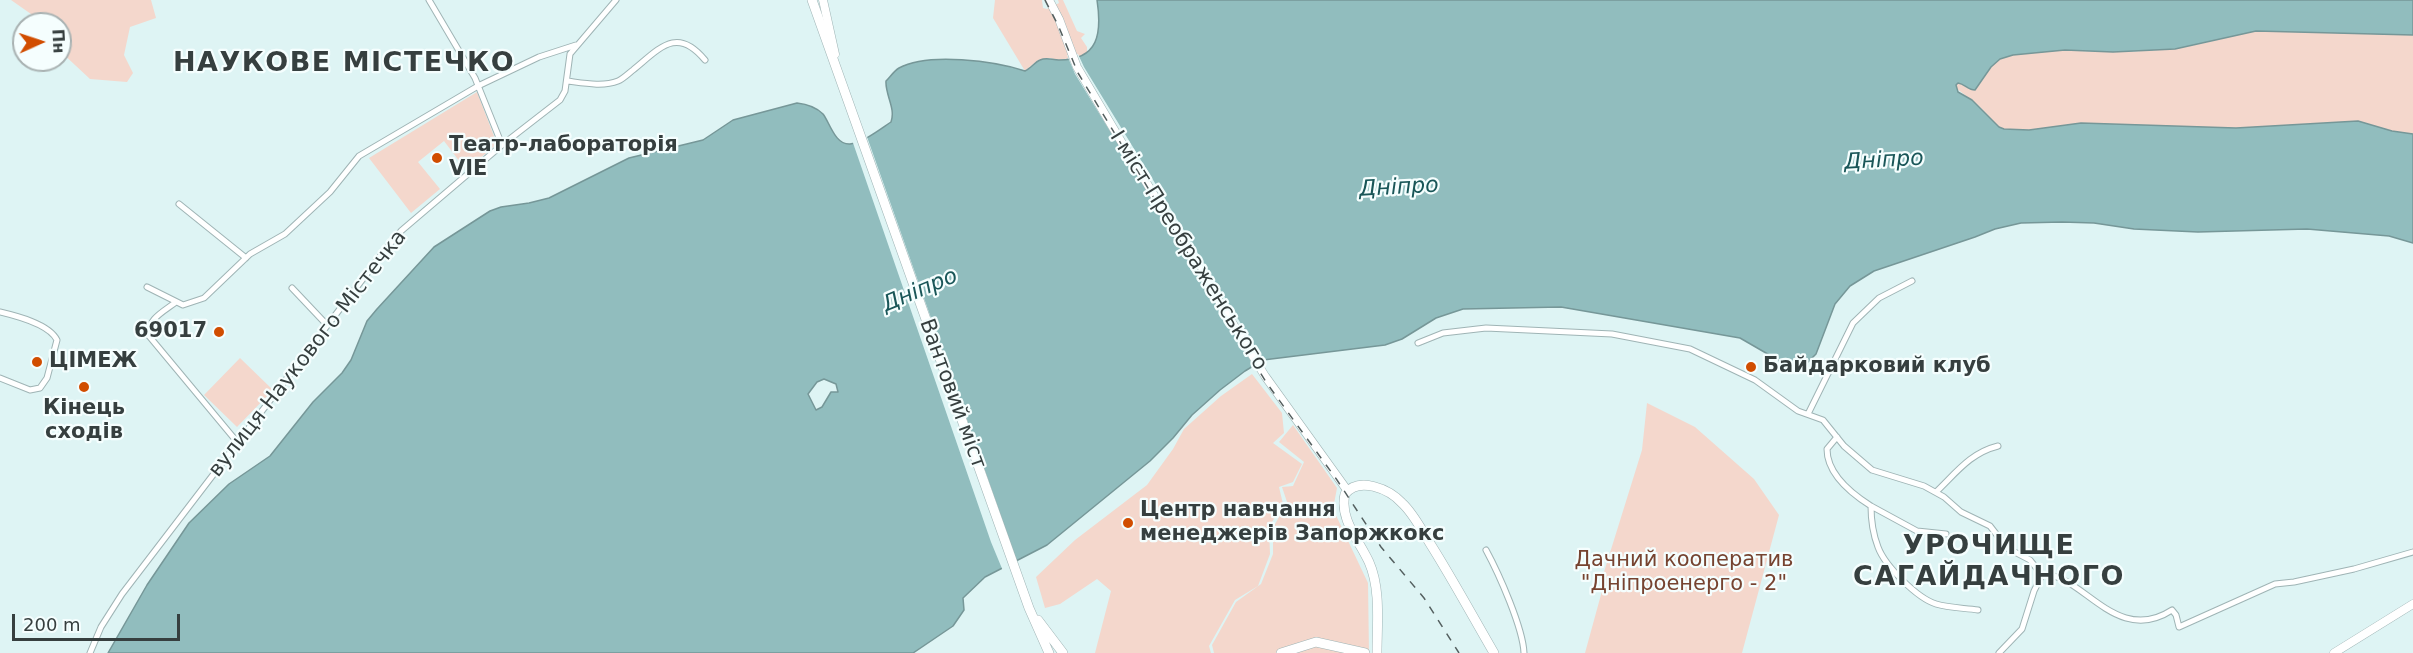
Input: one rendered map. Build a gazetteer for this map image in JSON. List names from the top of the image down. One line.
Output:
{"streets":{"main road":["I міст Преображенського","Вантовий міст"],"street":["вулиця Наукового Містечка"]},"districts":["НАУКОВЕ МІСТЕЧКО","УРОЧИЩЕ САГАЙДАЧНОГО"],"water":["Дніпро"],"parks":["Дачний кооператив \"Дніпроенерго - 2\""],"places":["Театр-лабораторія VIE","69017","ЦІМЕЖ","Байдарковий клуб","Кінець сходів","Центр навчання менеджерів Запоржкокс"],"scale_bar":"200 m","north":"right"}
